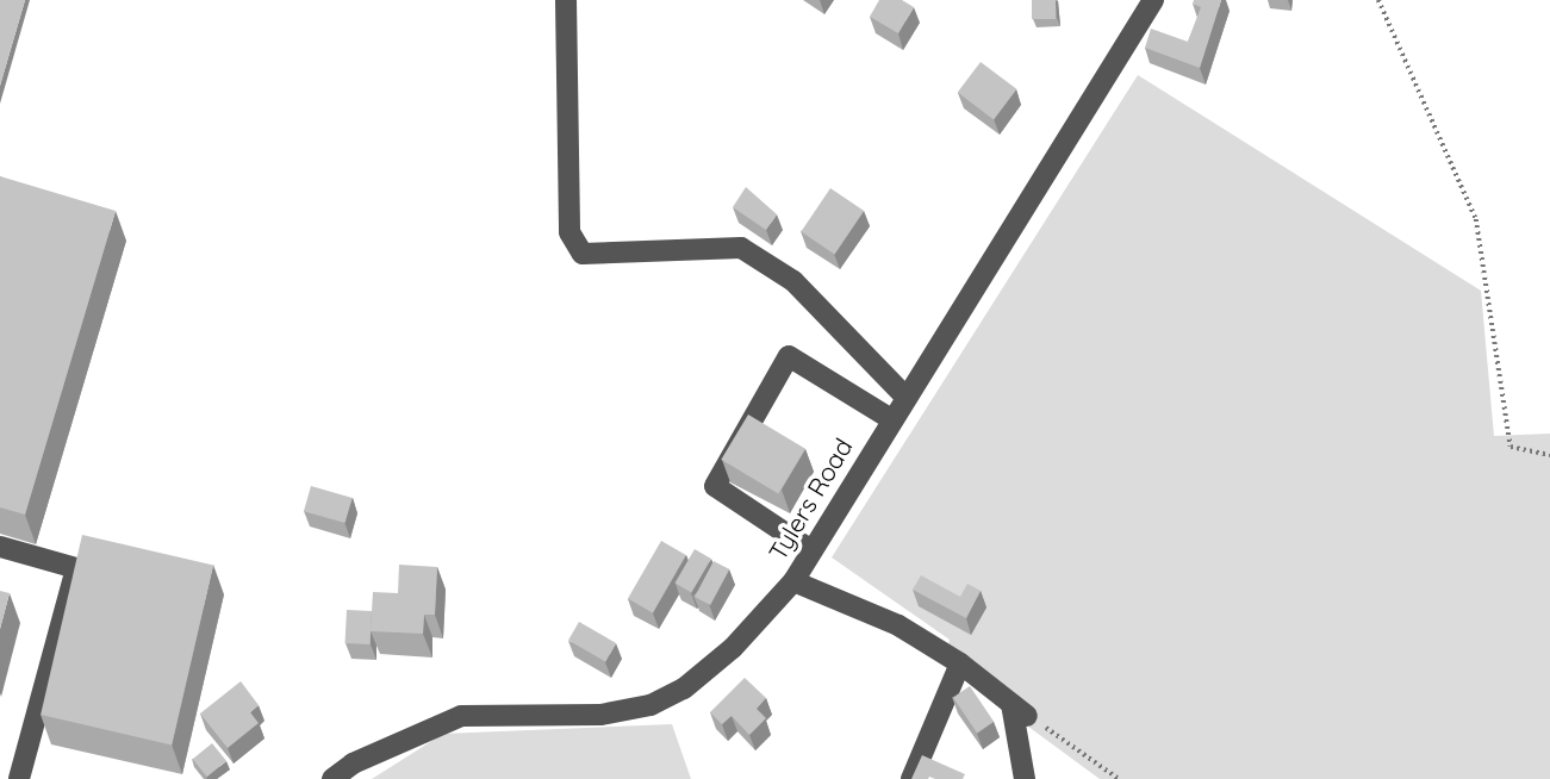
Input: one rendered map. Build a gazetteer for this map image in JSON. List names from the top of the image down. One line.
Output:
{"streets":{"street":["Tylers Road"]}}
